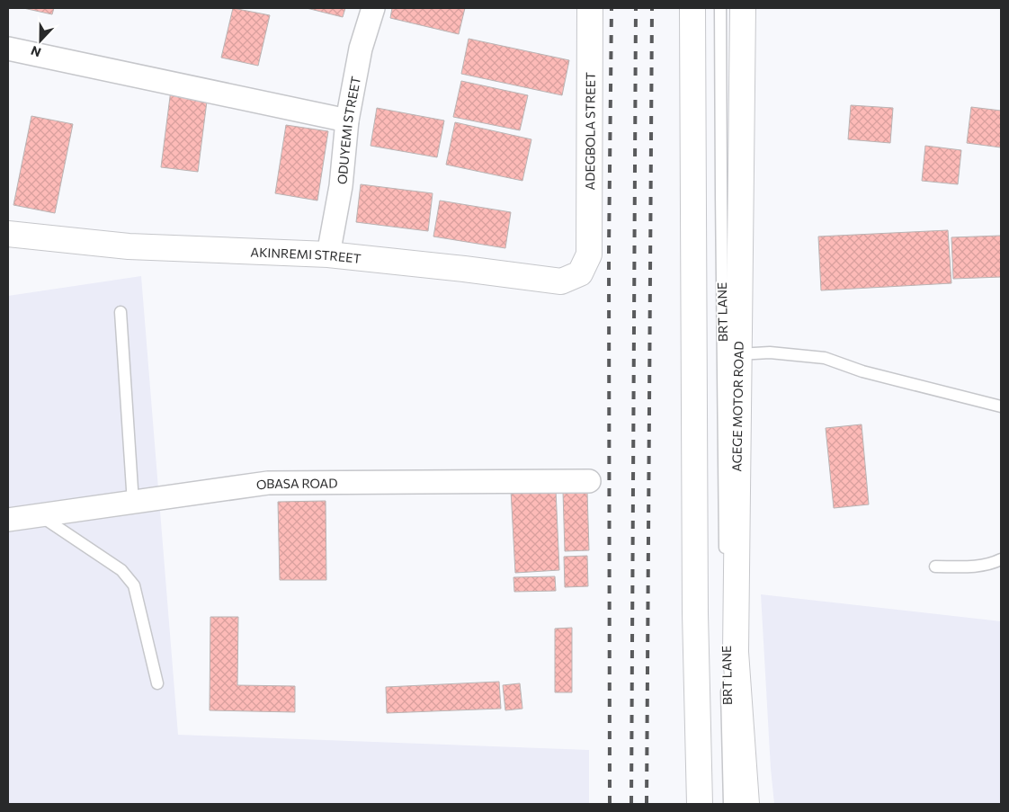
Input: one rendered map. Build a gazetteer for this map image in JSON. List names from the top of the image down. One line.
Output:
{"streets":{"main road":["ADEGBOLA STREET","AKINREMI STREET","AGEGE MOTOR ROAD"],"street":["ODUYEMI STREET","OBASA ROAD"],"lane":["BRT LANE"]},"crossings":[["ODUYEMI STREET","AKINREMI STREET"],["ADEGBOLA STREET","AKINREMI STREET"]],"north":"bottom"}
